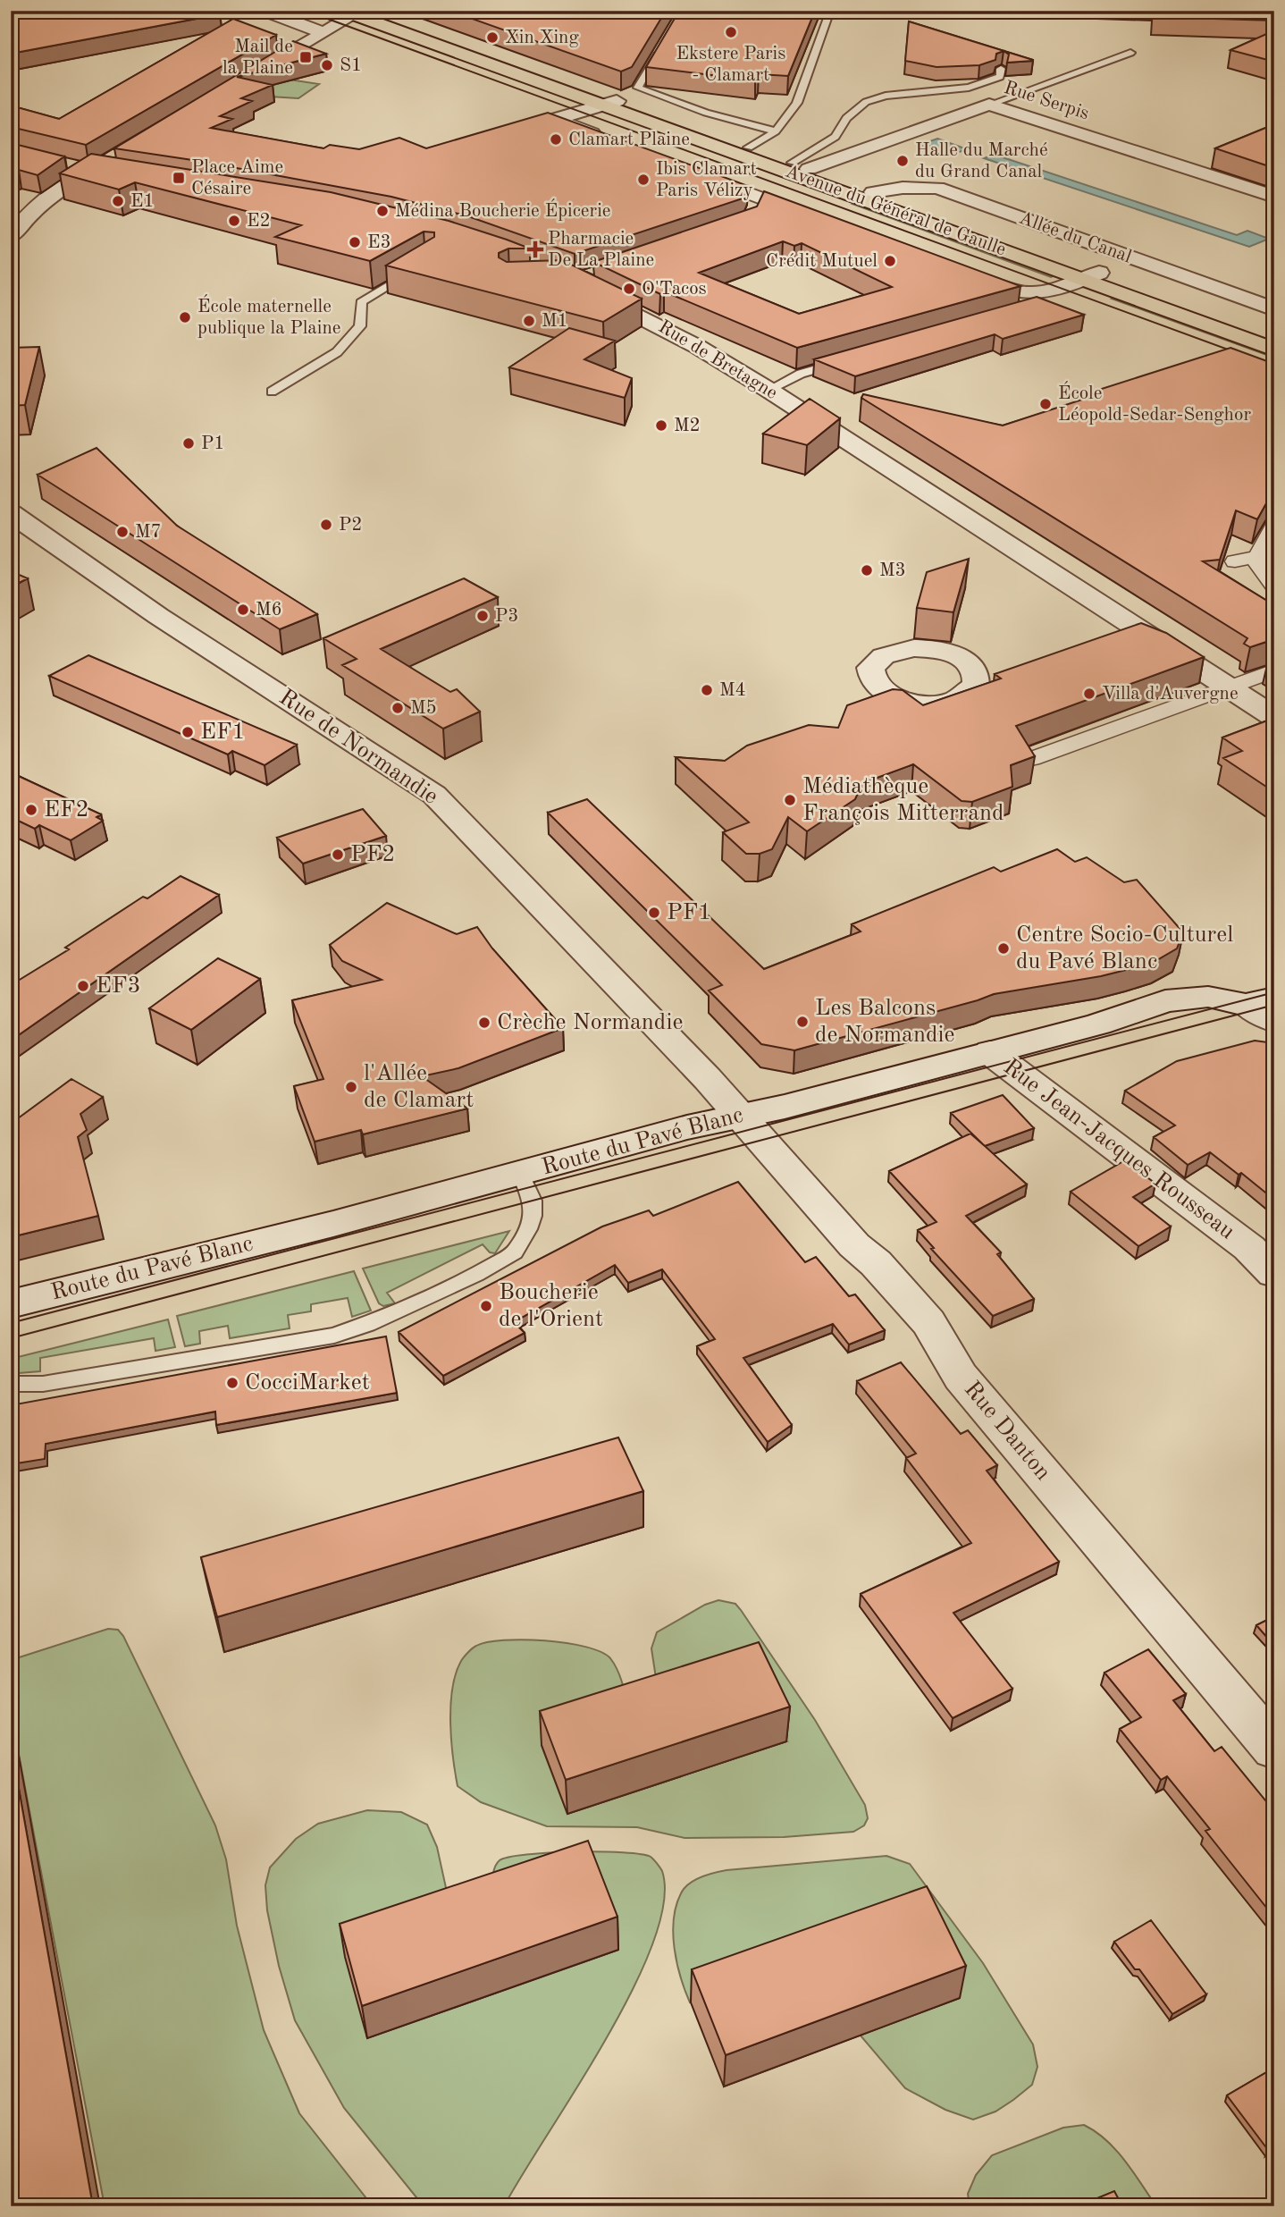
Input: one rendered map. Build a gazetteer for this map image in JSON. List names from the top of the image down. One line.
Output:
{"streets":{"main road":["Avenue du Général de Gaulle"],"street":["Rue Serpis","Allée du Canal","Rue de Bretagne","Rue de Normandie","Route du Pavé Blanc","Rue Jean-Jacques Rousseau","Rue Danton"]},"crossings":[["Rue Serpis","Avenue du Général de Gaulle"],["Avenue du Général de Gaulle","Allée du Canal"],["Rue de Normandie","Route du Pavé Blanc"],["Rue de Normandie","Rue Danton"],["Route du Pavé Blanc","Rue Jean-Jacques Rousseau"],["Route du Pavé Blanc","Rue Danton"]],"places":{"other":["Ekstere Paris - Clamart","Xin Xing","S1","Clamart Plaine","Halle du Marché du Grand Canal","Ibis Clamart Paris Vélizy","E1","Médina Boucherie Épicerie","E2","E3","Crédit Mutuel","O'Tacos","École maternelle publique la Plaine","M1","École Léopold-Sedar-Senghor","M2","P1","P2","M7","M3","M6","P3","M4","Villa d'Auvergne","M5","EF1","Médiathèque François Mitterrand","EF2","PF2","PF1","Centre Socio-Culturel du Pavé Blanc","EF3","Les Balcons de Normandie","Crèche Normandie","l'Allée de Clamart","Boucherie de l'Orient","CocciMarket"],"transit":["Mail de la Plaine","Place Aime Césaire"],"health":["Pharmacie De La Plaine"]}}
